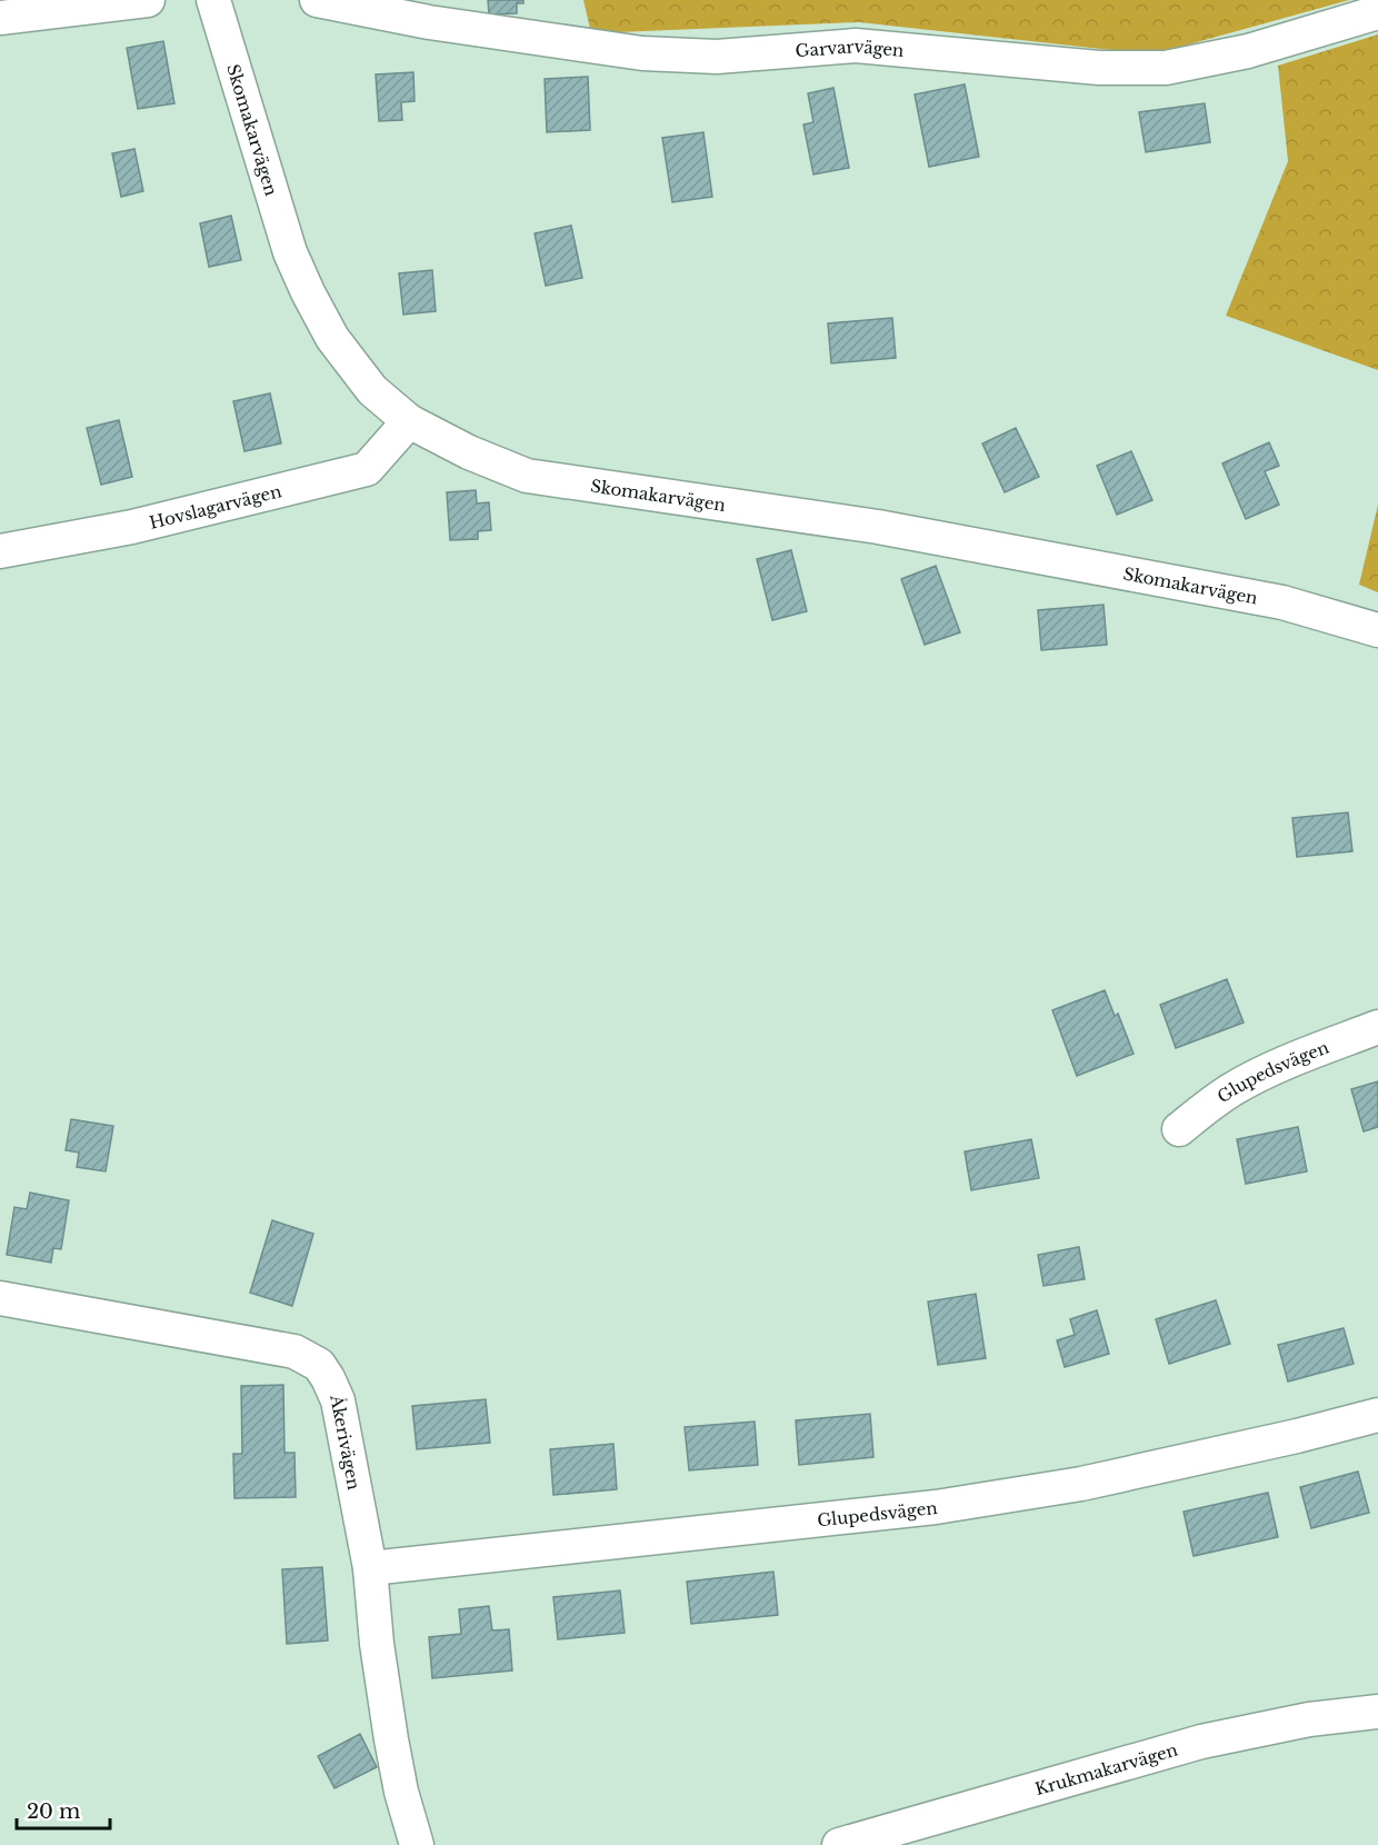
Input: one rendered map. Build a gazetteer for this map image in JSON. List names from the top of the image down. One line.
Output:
{"streets":{"street":["Garvarvägen","Skomakarvägen","Hovslagarvägen","Glupedsvägen","Åkerivägen","Krukmakarvägen"]},"crossings":[["Skomakarvägen","Hovslagarvägen"],["Glupedsvägen","Åkerivägen"]],"scale_bar":"20 m"}
